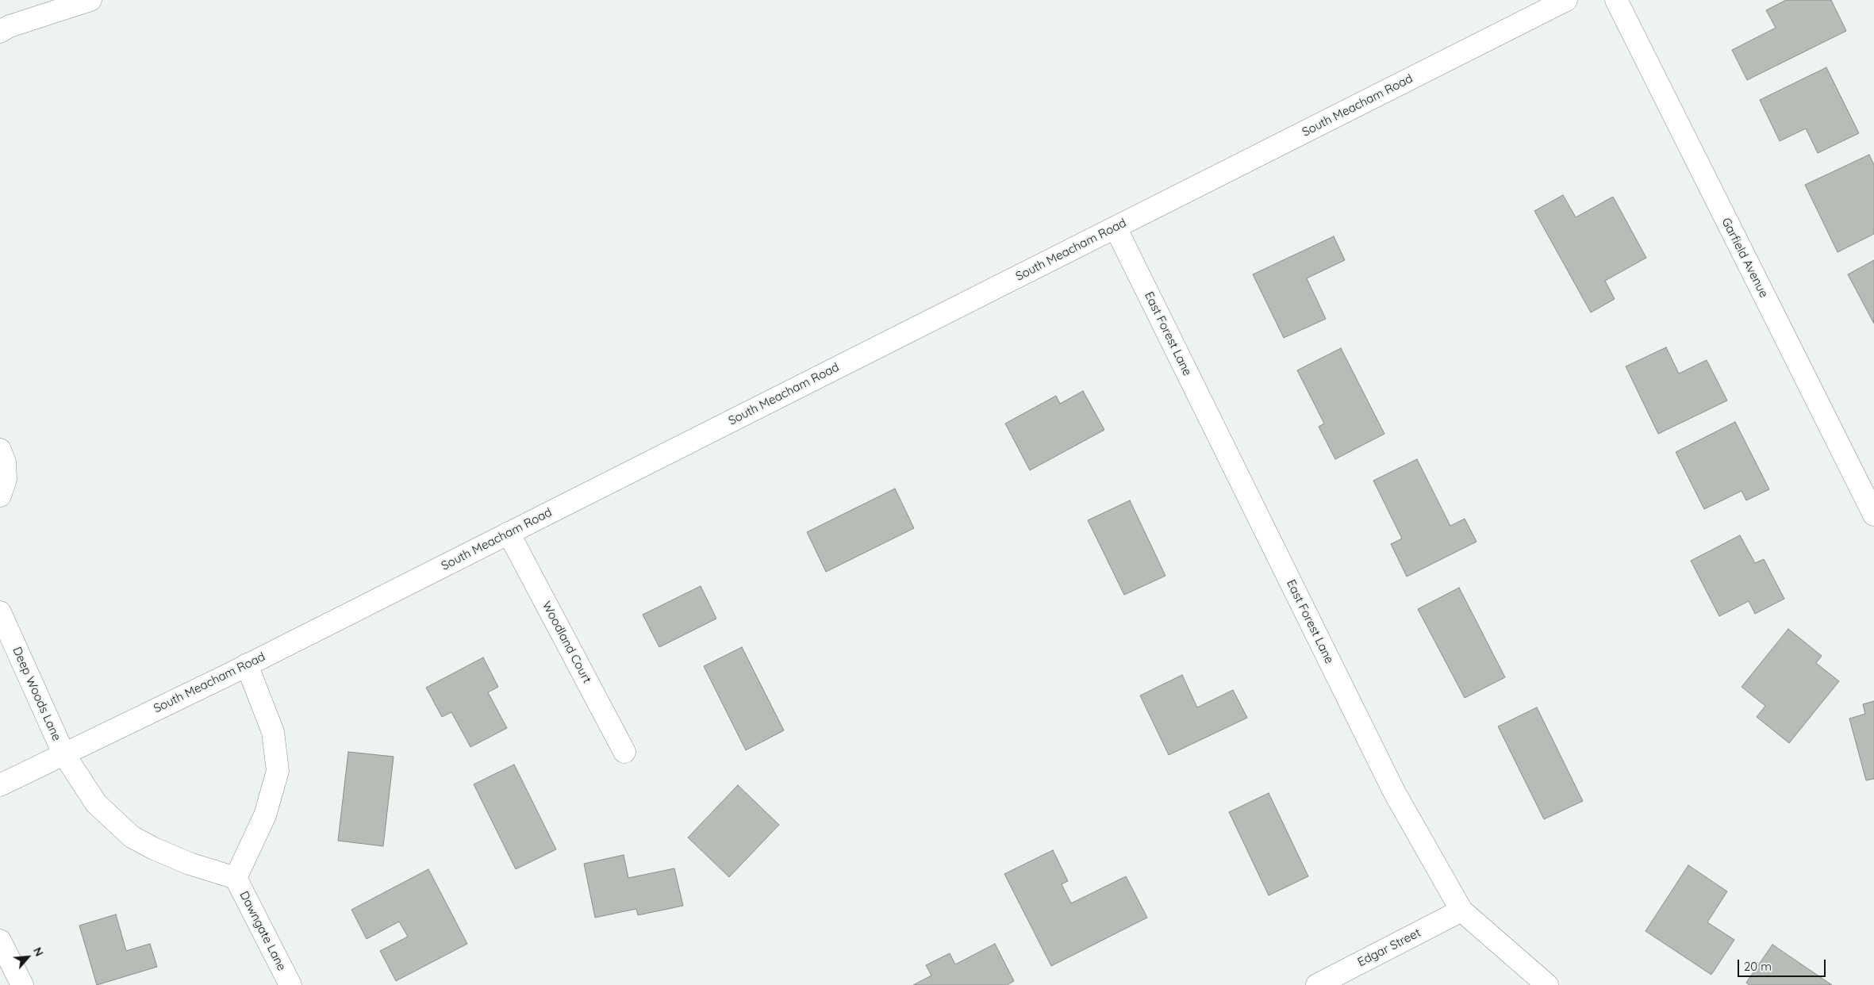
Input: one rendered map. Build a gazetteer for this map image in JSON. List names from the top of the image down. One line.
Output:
{"streets":{"street":["South Meacham Road","Garfield Avenue","East Forest Lane","Woodland Court","Deep Woods Lane","Dawngate Lane","Edgar Street"]},"crossings":[["South Meacham Road","East Forest Lane"],["South Meacham Road","Woodland Court"],["South Meacham Road","Deep Woods Lane"],["South Meacham Road","Dawngate Lane"],["East Forest Lane","Edgar Street"],["Deep Woods Lane","Dawngate Lane"]],"scale_bar":"20 m","north":"top right"}
